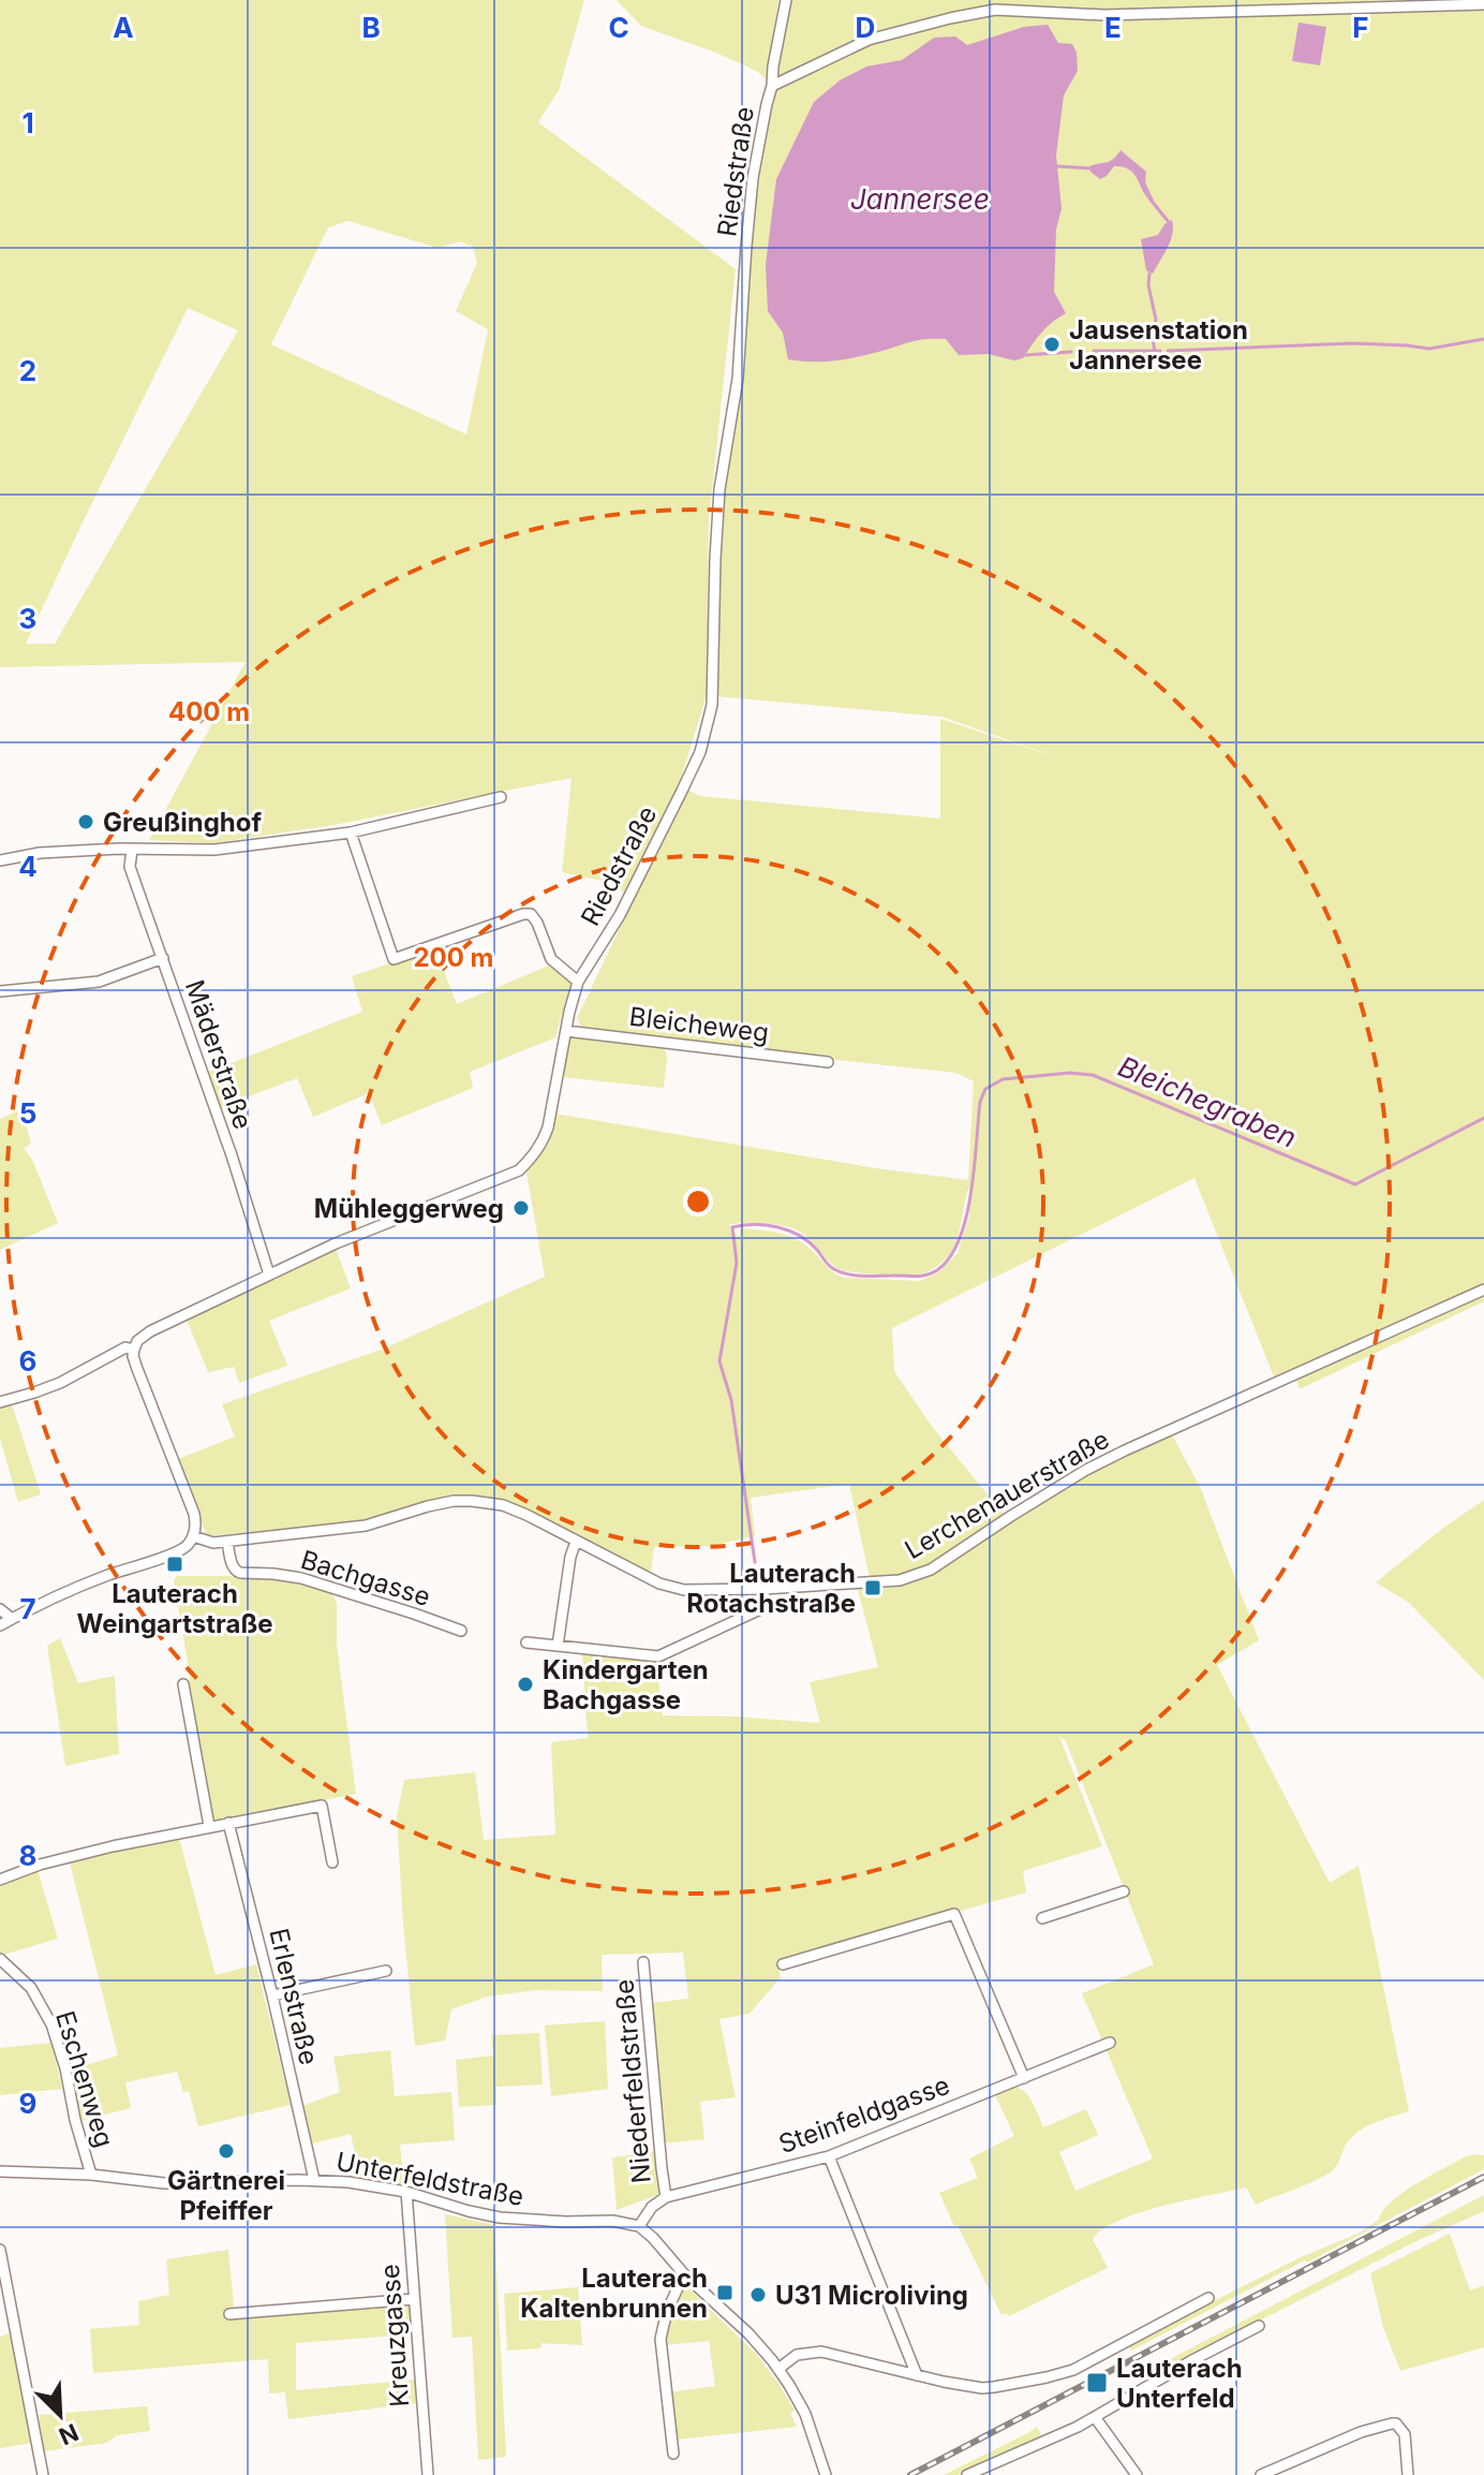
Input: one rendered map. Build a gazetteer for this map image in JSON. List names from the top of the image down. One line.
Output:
{"streets":{"street":["Riedstraße","Bleicheweg","Mäderstraße","Lerchenauerstraße","Bachgasse","Erlenstraße","Eschenweg","Niederfeldstraße","Steinfeldgasse","Unterfeldstraße","Kreuzgasse"]},"crossings":[["Riedstraße","Bleicheweg"],["Riedstraße","Mäderstraße"],["Lerchenauerstraße","Bachgasse"],["Erlenstraße","Unterfeldstraße"],["Eschenweg","Unterfeldstraße"],["Niederfeldstraße","Steinfeldgasse"],["Unterfeldstraße","Kreuzgasse"]],"water":["Jannersee","Bleichegraben"],"places":{"other":["Jausenstation Jannersee","Greußinghof","Mühleggerweg","Kindergarten Bachgasse","Gärtnerei Pfeiffer","U31 Microliving"],"transit":["Lauterach Weingartstraße","Lauterach Rotachstraße","Lauterach Kaltenbrunnen","Lauterach Unterfeld"]},"north":"bottom right","grid":{"columns":["A","B","C","D","E","F"],"rows":["1","2","3","4","5","6","7","8","9"]},"rings":["400 m","200 m"]}
